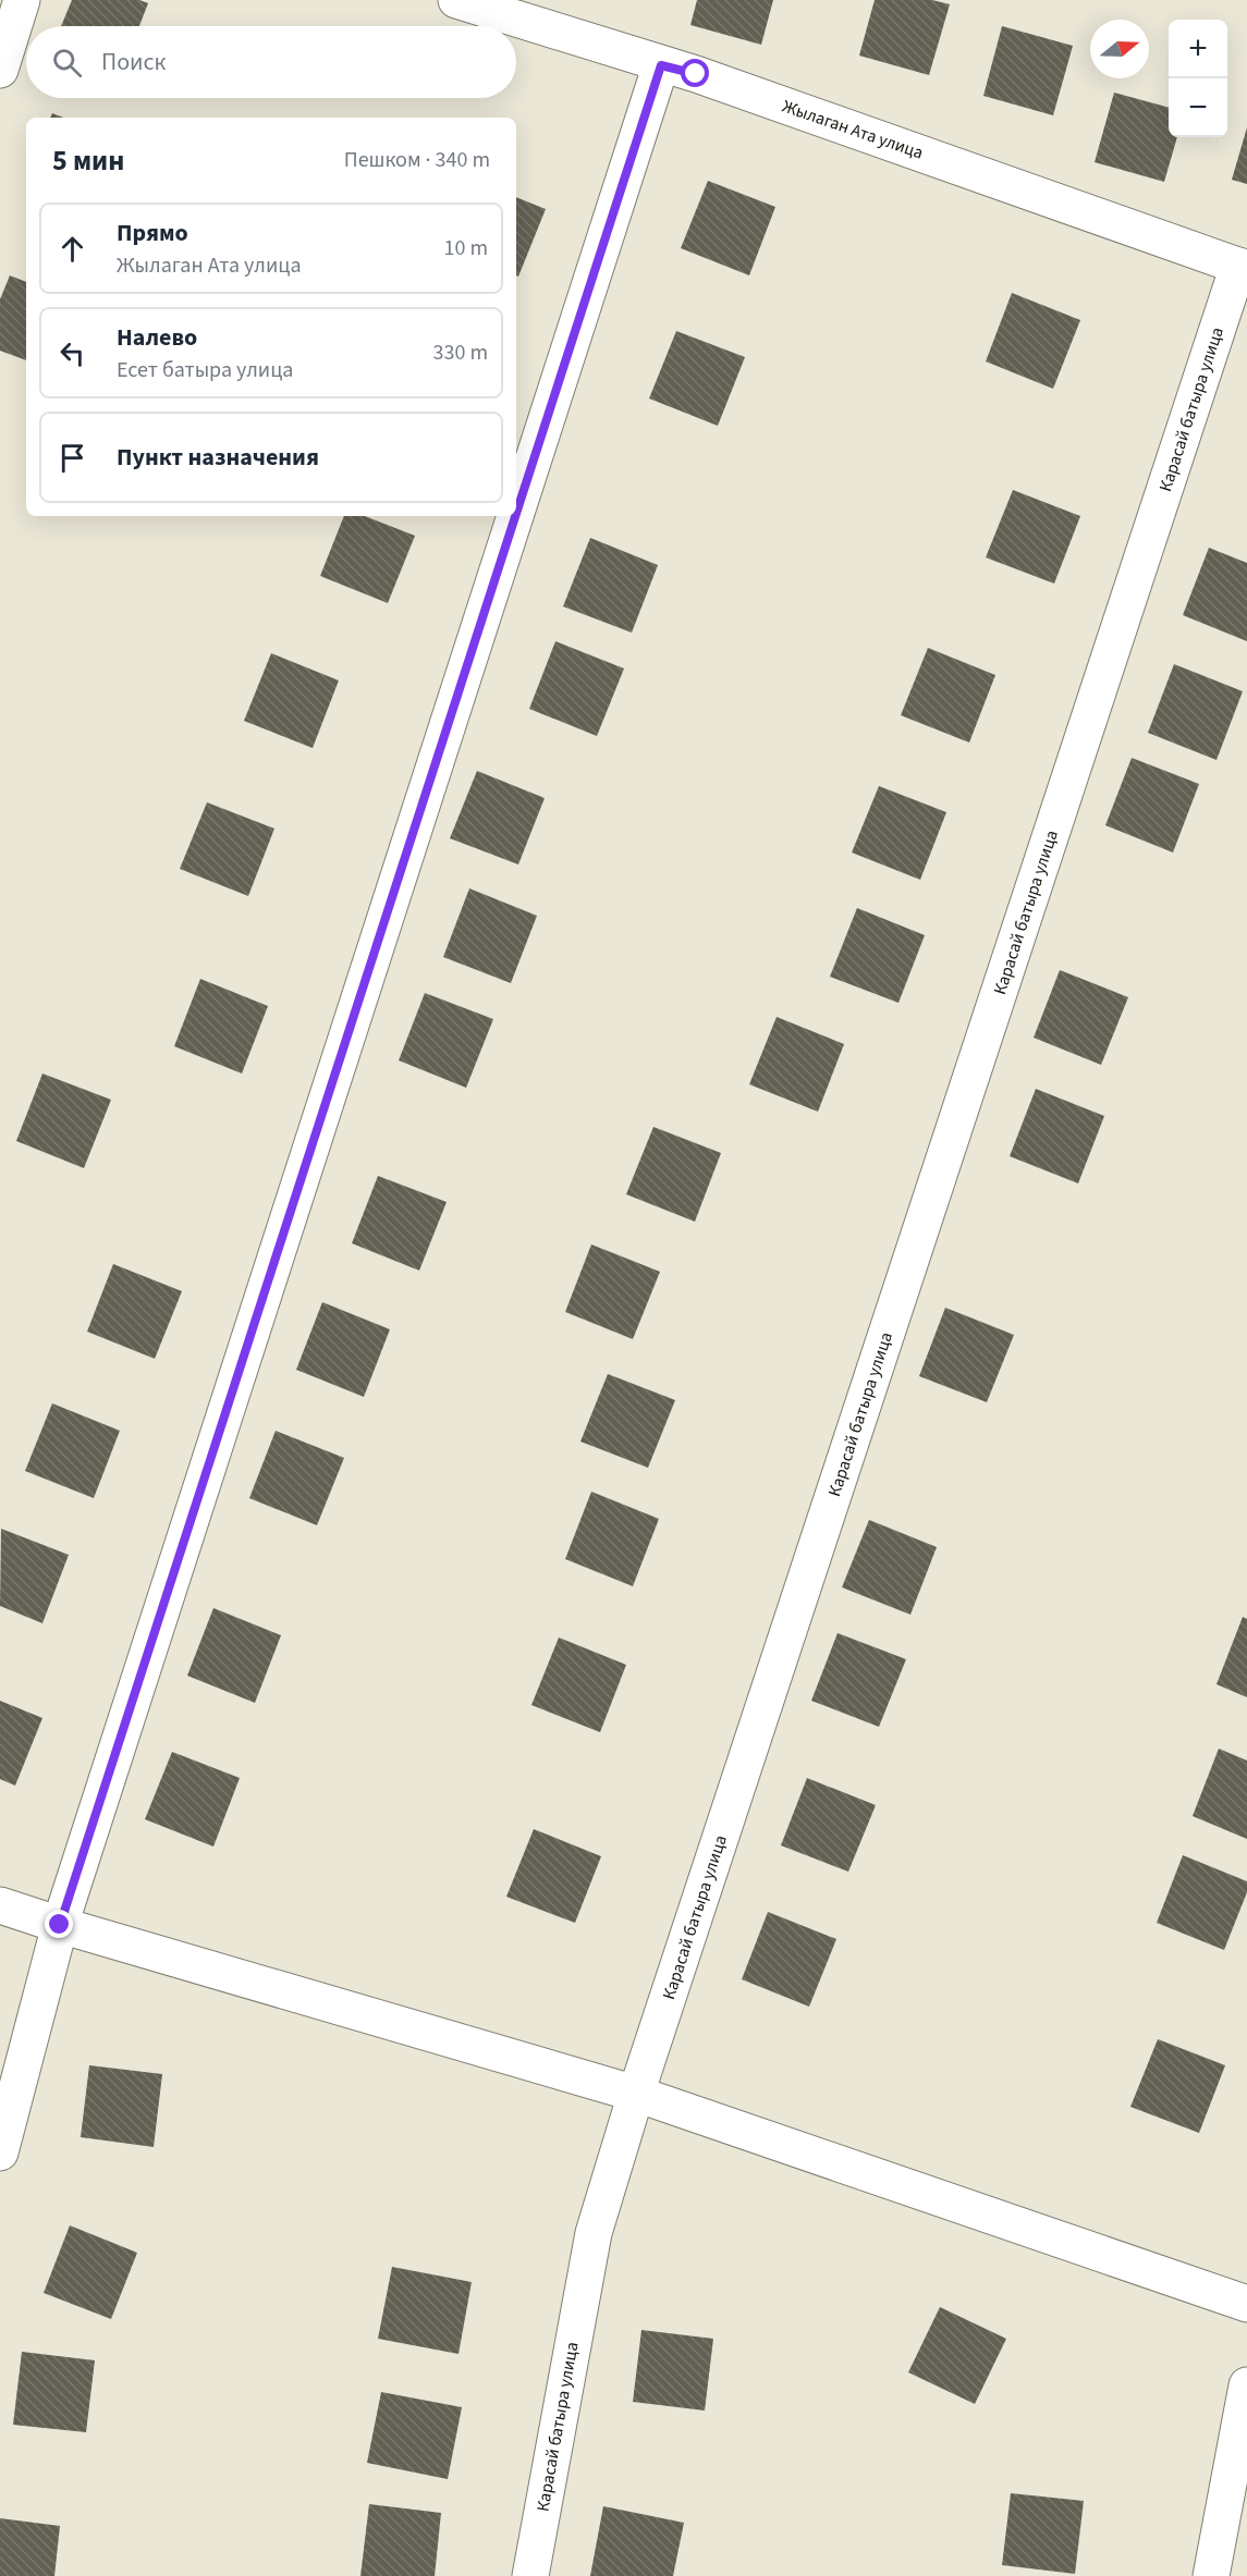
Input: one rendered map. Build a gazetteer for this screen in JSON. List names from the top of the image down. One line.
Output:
{"streets":{"street":["Жылаган Ата улица","Карасай батыра улица"]},"crossings":[["Жылаган Ата улица","Карасай батыра улица"]],"north":"right","page":{"map_buttons":["+","−"],"search":"Поиск","heading":["5 мин","Пешком · 340 m"],"list":[["Прямо","Жылаган Ата улица","10 m"],["Налево","Есет батыра улица","330 m"],"Пункт назначения"]}}
